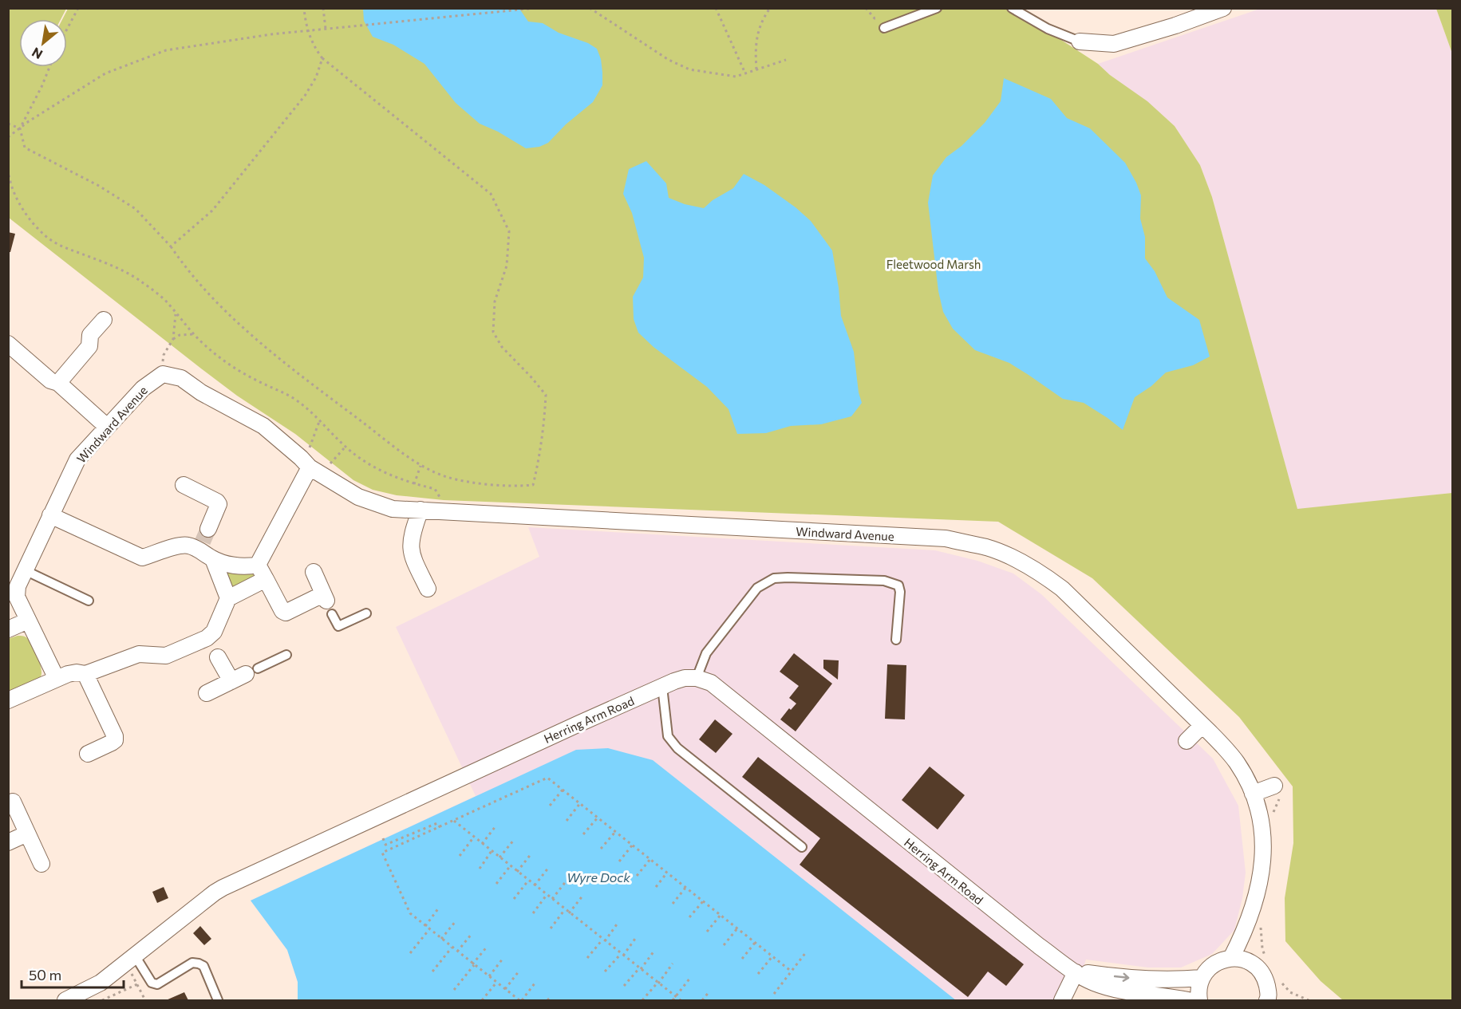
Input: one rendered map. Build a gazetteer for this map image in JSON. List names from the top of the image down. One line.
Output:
{"streets":{"street":["Windward Avenue","Herring Arm Road"]},"water":["Wyre Dock"],"parks":["Fleetwood Marsh"],"scale_bar":"50 m","north":"bottom left"}
